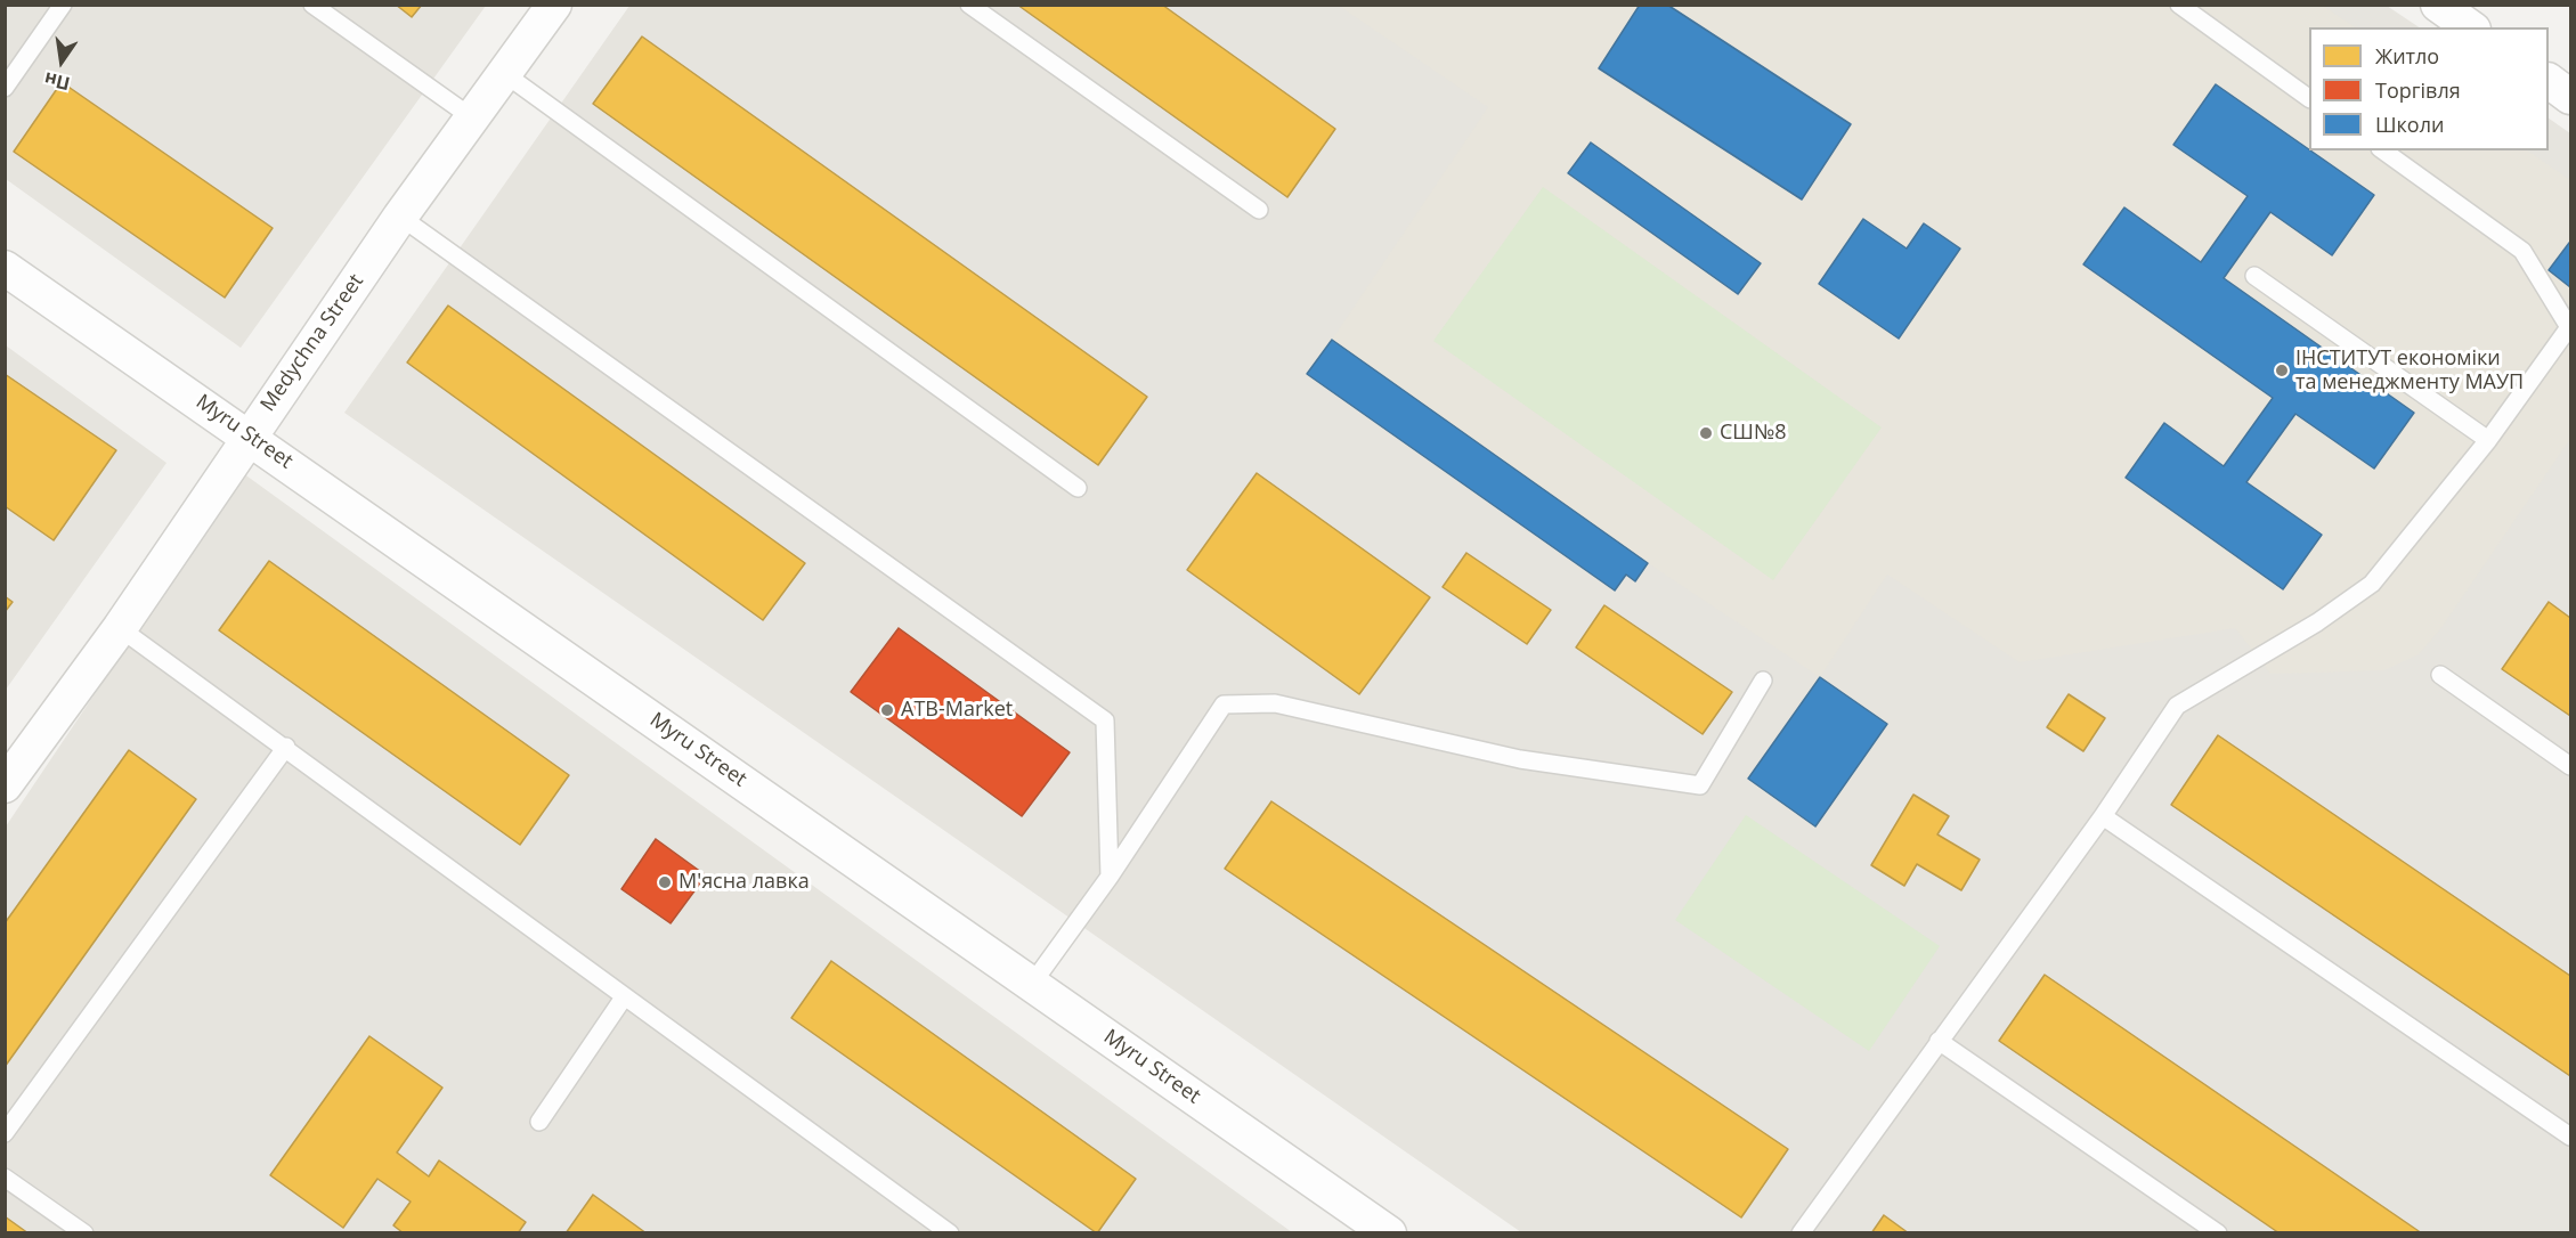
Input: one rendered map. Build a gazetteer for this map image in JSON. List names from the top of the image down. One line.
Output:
{"streets":{"street":["Medychna Street","Myru Street"]},"crossings":[["Medychna Street","Myru Street"]],"places":["ІНСТИТУТ економіки та менеджменту МАУП","СШ№8","ATB-Market","М'ясна лавка"],"legend":["Житло","Торгівля","Школи"],"north":"bottom"}
